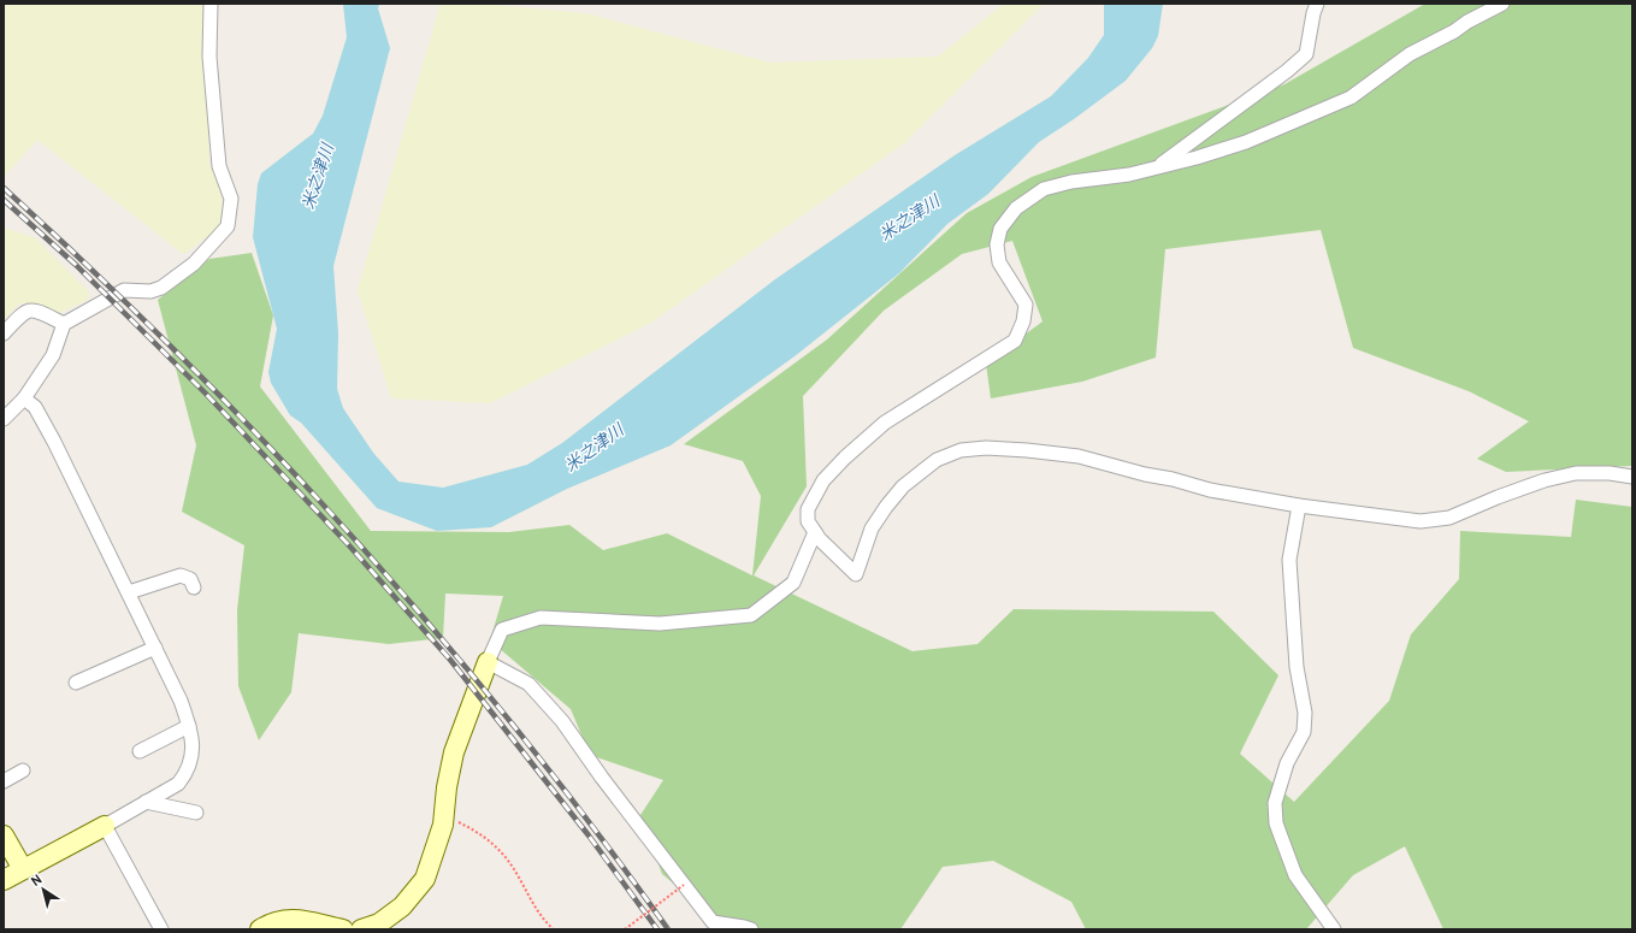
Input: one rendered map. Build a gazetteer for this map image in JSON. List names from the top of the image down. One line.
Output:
{"water":["米之津川"],"north":"top left"}
